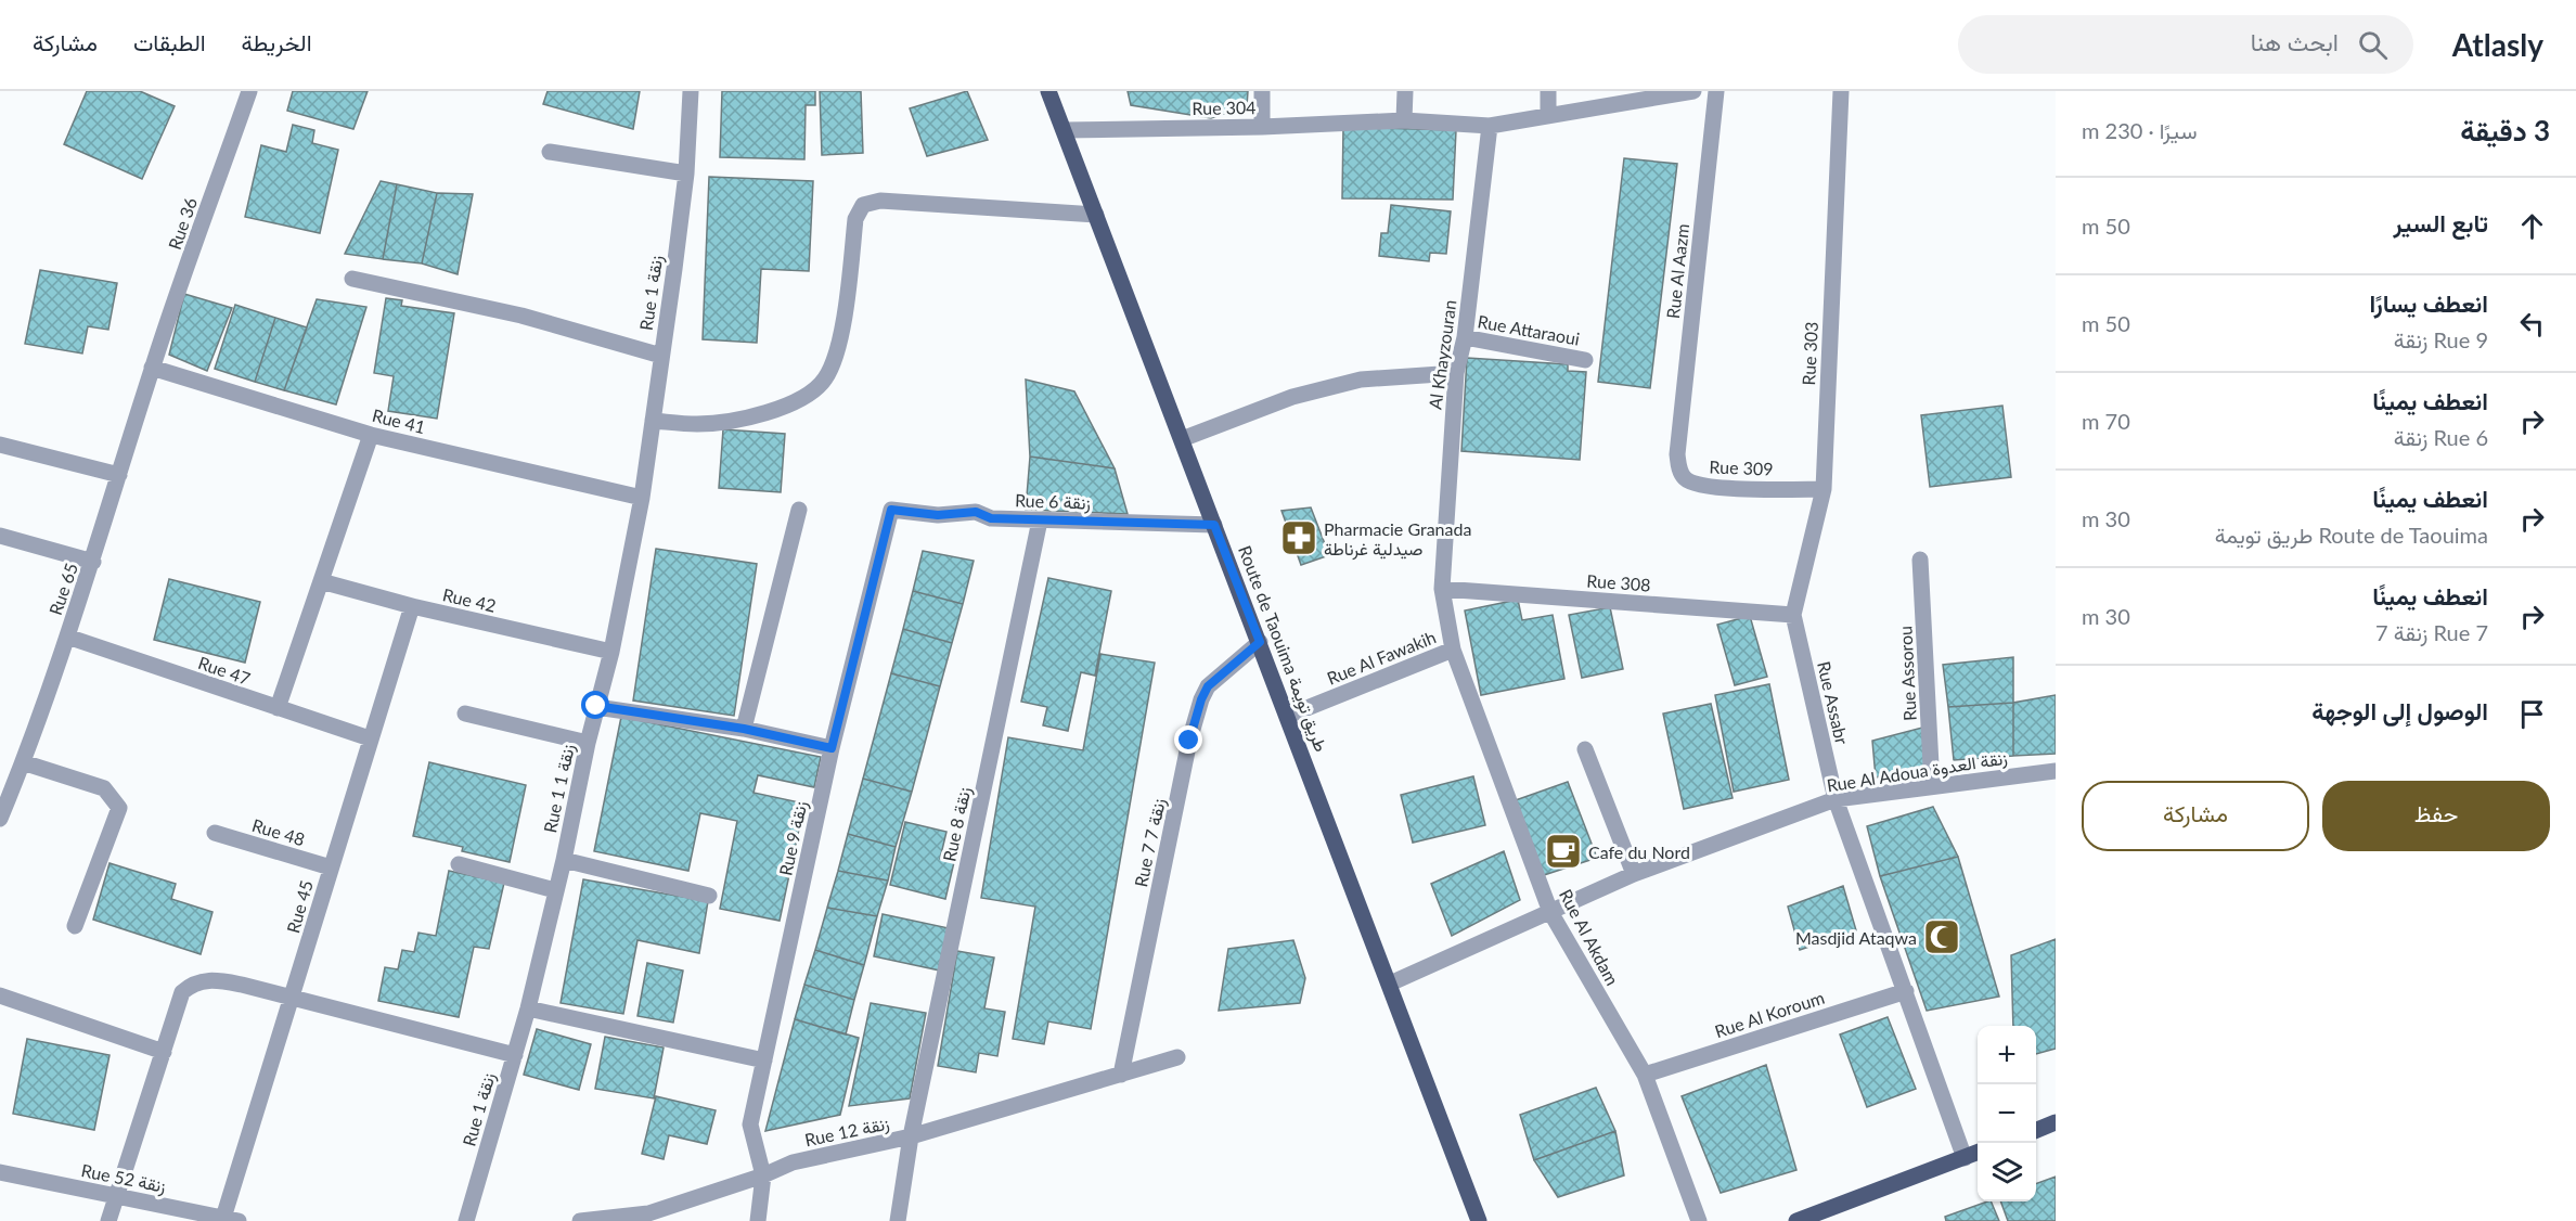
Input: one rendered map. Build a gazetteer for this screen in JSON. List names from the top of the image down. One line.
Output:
{"streets":{"main road":["Route de Taouima طريق تويمة"],"street":["Rue 304","Rue 36","Rue Al Aazm","Rue 1 زنقة","Rue Attaraoui","Rue 303","Al Khayzouran","Rue 41","Rue 309","Rue 6 زنقة","Rue 308","Rue 65","Rue 42","Rue Al Fawakih","Rue 47","Rue Assorou","Rue Assabr","Rue Al Adoua زنقة العدوة","Rue 1 زنقة 1","Rue 8 زنقة","Rue 48","Rue 9 زنقة","Rue 7 زنقة 7","Rue 45","Rue Al Akdam","Rue Al Koroum","Rue 12 زنقة","Rue 52 زنقة"]},"crossings":[["Rue 304","Al Khayzouran"],["Rue 304","Route de Taouima طريق تويمة"],["Rue 36","Rue 41"],["Rue 36","Rue 65"],["Rue Al Aazm","Rue 309"],["Rue 1 زنقة","Rue 41"],["Rue 1 زنقة","Rue 1 زنقة 1"],["Rue Attaraoui","Al Khayzouran"],["Rue 303","Rue 309"],["Rue 303","Rue 308"],["Rue 303","Rue Assabr"],["Al Khayzouran","Rue 308"],["Al Khayzouran","Rue Al Akdam"],["Rue 41","Rue 65"],["Rue 41","Rue 1 زنقة 1"],["Rue 6 زنقة","Route de Taouima طريق تويمة"],["Rue 6 زنقة","Rue 8 زنقة"],["Rue 6 زنقة","Rue 9 زنقة"],["Rue 308","Rue Assabr"],["Rue 308","Rue Al Akdam"],["Rue 65","Rue 47"],["Rue 42","Rue 1 زنقة 1"],["Rue 42","Rue 45"],["Route de Taouima طريق تويمة","Rue Al Fawakih"],["Route de Taouima طريق تويمة","Rue Al Adoua زنقة العدوة"],["Route de Taouima طريق تويمة","Rue 7 زنقة 7"],["Rue Al Fawakih","Rue Al Akdam"],["Rue 47","Rue 45"],["Rue Assorou","Rue Al Adoua زنقة العدوة"],["Rue Assabr","Rue Al Adoua زنقة العدوة"],["Rue Assabr","Rue Al Koroum"],["Rue Al Adoua زنقة العدوة","Rue Al Akdam"],["Rue 8 زنقة","Rue 12 زنقة"],["Rue 48","Rue 45"],["Rue 9 زنقة","Rue 12 زنقة"],["Rue 7 زنقة 7","Rue 12 زنقة"],["Rue 45","Rue 52 زنقة"],["Rue Al Akdam","Rue Al Koroum"]],"places":{"pharmacy":["Pharmacie Granada صيدلية غرناطة"],"cafe":["Cafe du Nord"],"mosque":["Masdjid Ataqwa"]},"page":{"header":"Atlasly","search":"ابحث هنا","nav":["الخريطة","الطبقات","مشاركة"],"heading":["3 دقيقة","سيرًا · 230 m"],"list":[["تابع السير","50 m"],["انعطف يسارًا","Rue 9 زنقة","50 m"],["انعطف يمينًا","Rue 6 زنقة","70 m"],["انعطف يمينًا","Route de Taouima طريق تويمة","30 m"],["انعطف يمينًا","Rue 7 زنقة 7","30 m"],"الوصول إلى الوجهة"],"buttons":["حفظ","مشاركة"],"map_buttons":["+","−"]}}
